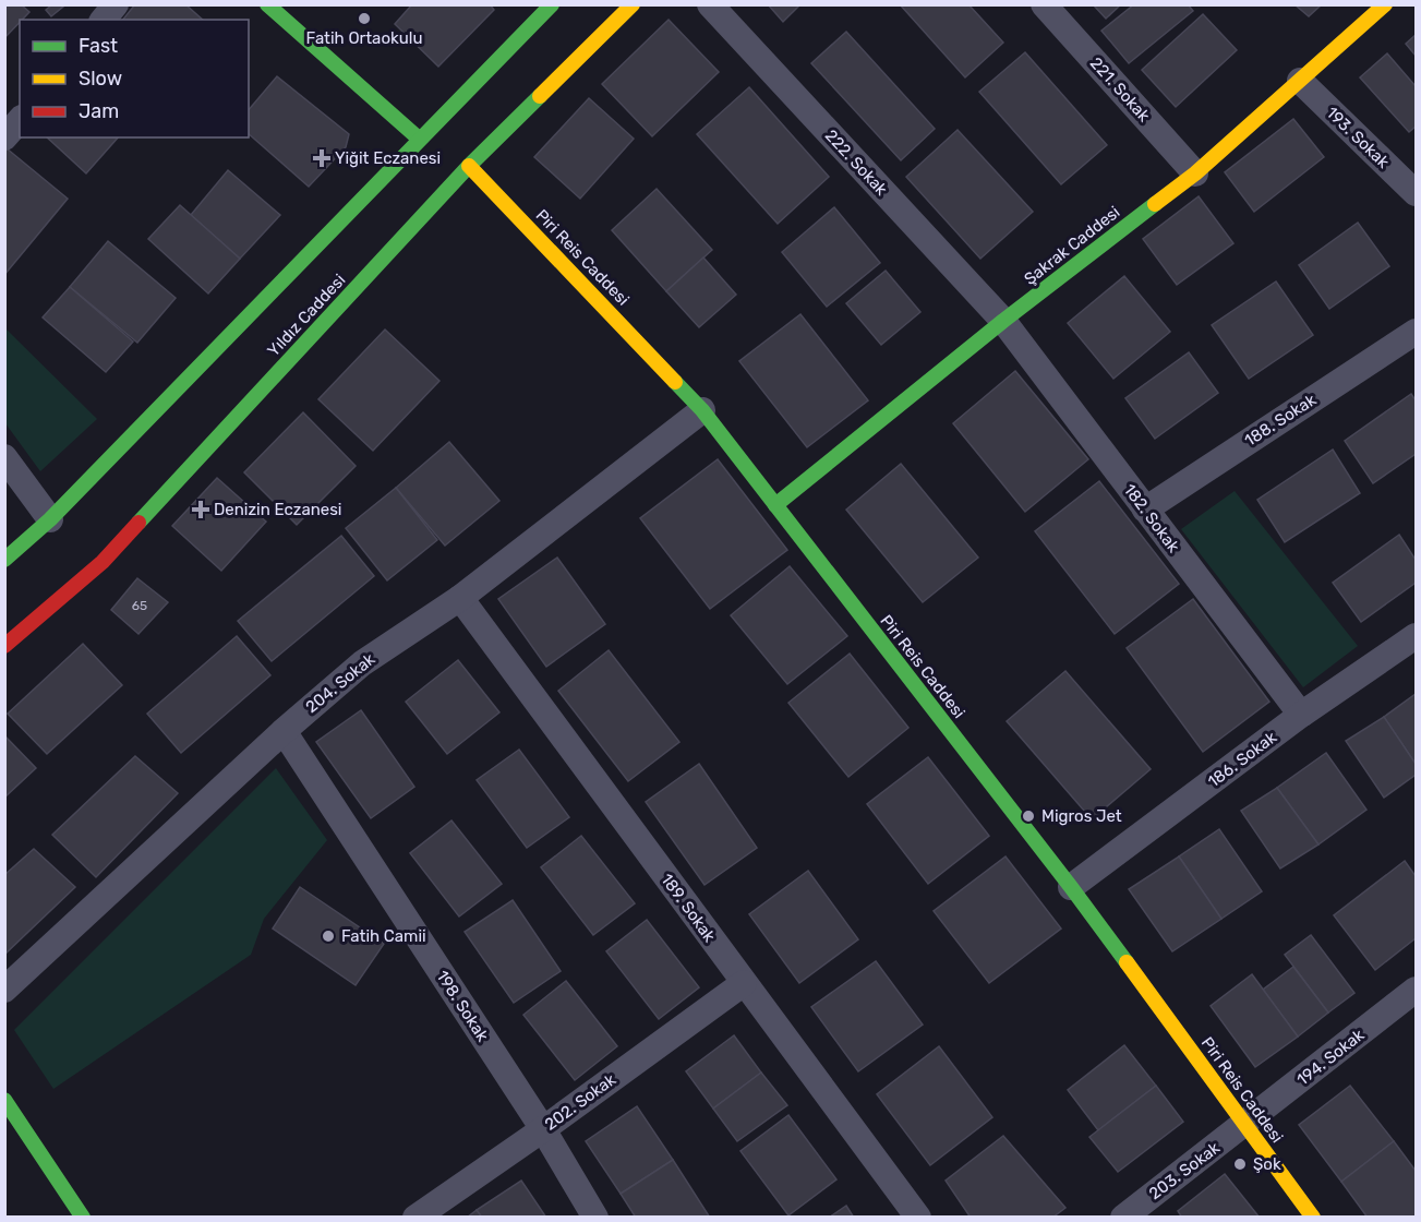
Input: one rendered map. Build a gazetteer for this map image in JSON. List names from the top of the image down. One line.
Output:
{"streets":{"street":["221. Sokak","193. Sokak","222. Sokak","Şakrak Caddesi","Piri Reis Caddesi","Yıldız Caddesi","188. Sokak","182. Sokak","204. Sokak","186. Sokak","189. Sokak","198. Sokak","194. Sokak","202. Sokak","203. Sokak"]},"crossings":[["221. Sokak","Şakrak Caddesi"],["193. Sokak","Şakrak Caddesi"],["222. Sokak","Şakrak Caddesi"],["222. Sokak","182. Sokak"],["Şakrak Caddesi","Piri Reis Caddesi"],["Şakrak Caddesi","182. Sokak"],["Piri Reis Caddesi","Yıldız Caddesi"],["Piri Reis Caddesi","204. Sokak"],["Piri Reis Caddesi","186. Sokak"],["Piri Reis Caddesi","194. Sokak"],["Piri Reis Caddesi","203. Sokak"],["188. Sokak","182. Sokak"],["182. Sokak","186. Sokak"],["204. Sokak","189. Sokak"],["204. Sokak","198. Sokak"],["189. Sokak","202. Sokak"],["198. Sokak","202. Sokak"],["194. Sokak","203. Sokak"]],"places":{"other":["Fatih Ortaokulu","Migros Jet","Fatih Camii","Şok"],"health":["Yiğit Eczanesi","Denizin Eczanesi"]},"house_numbers":["65"],"legend":["Fast","Slow","Jam"]}
